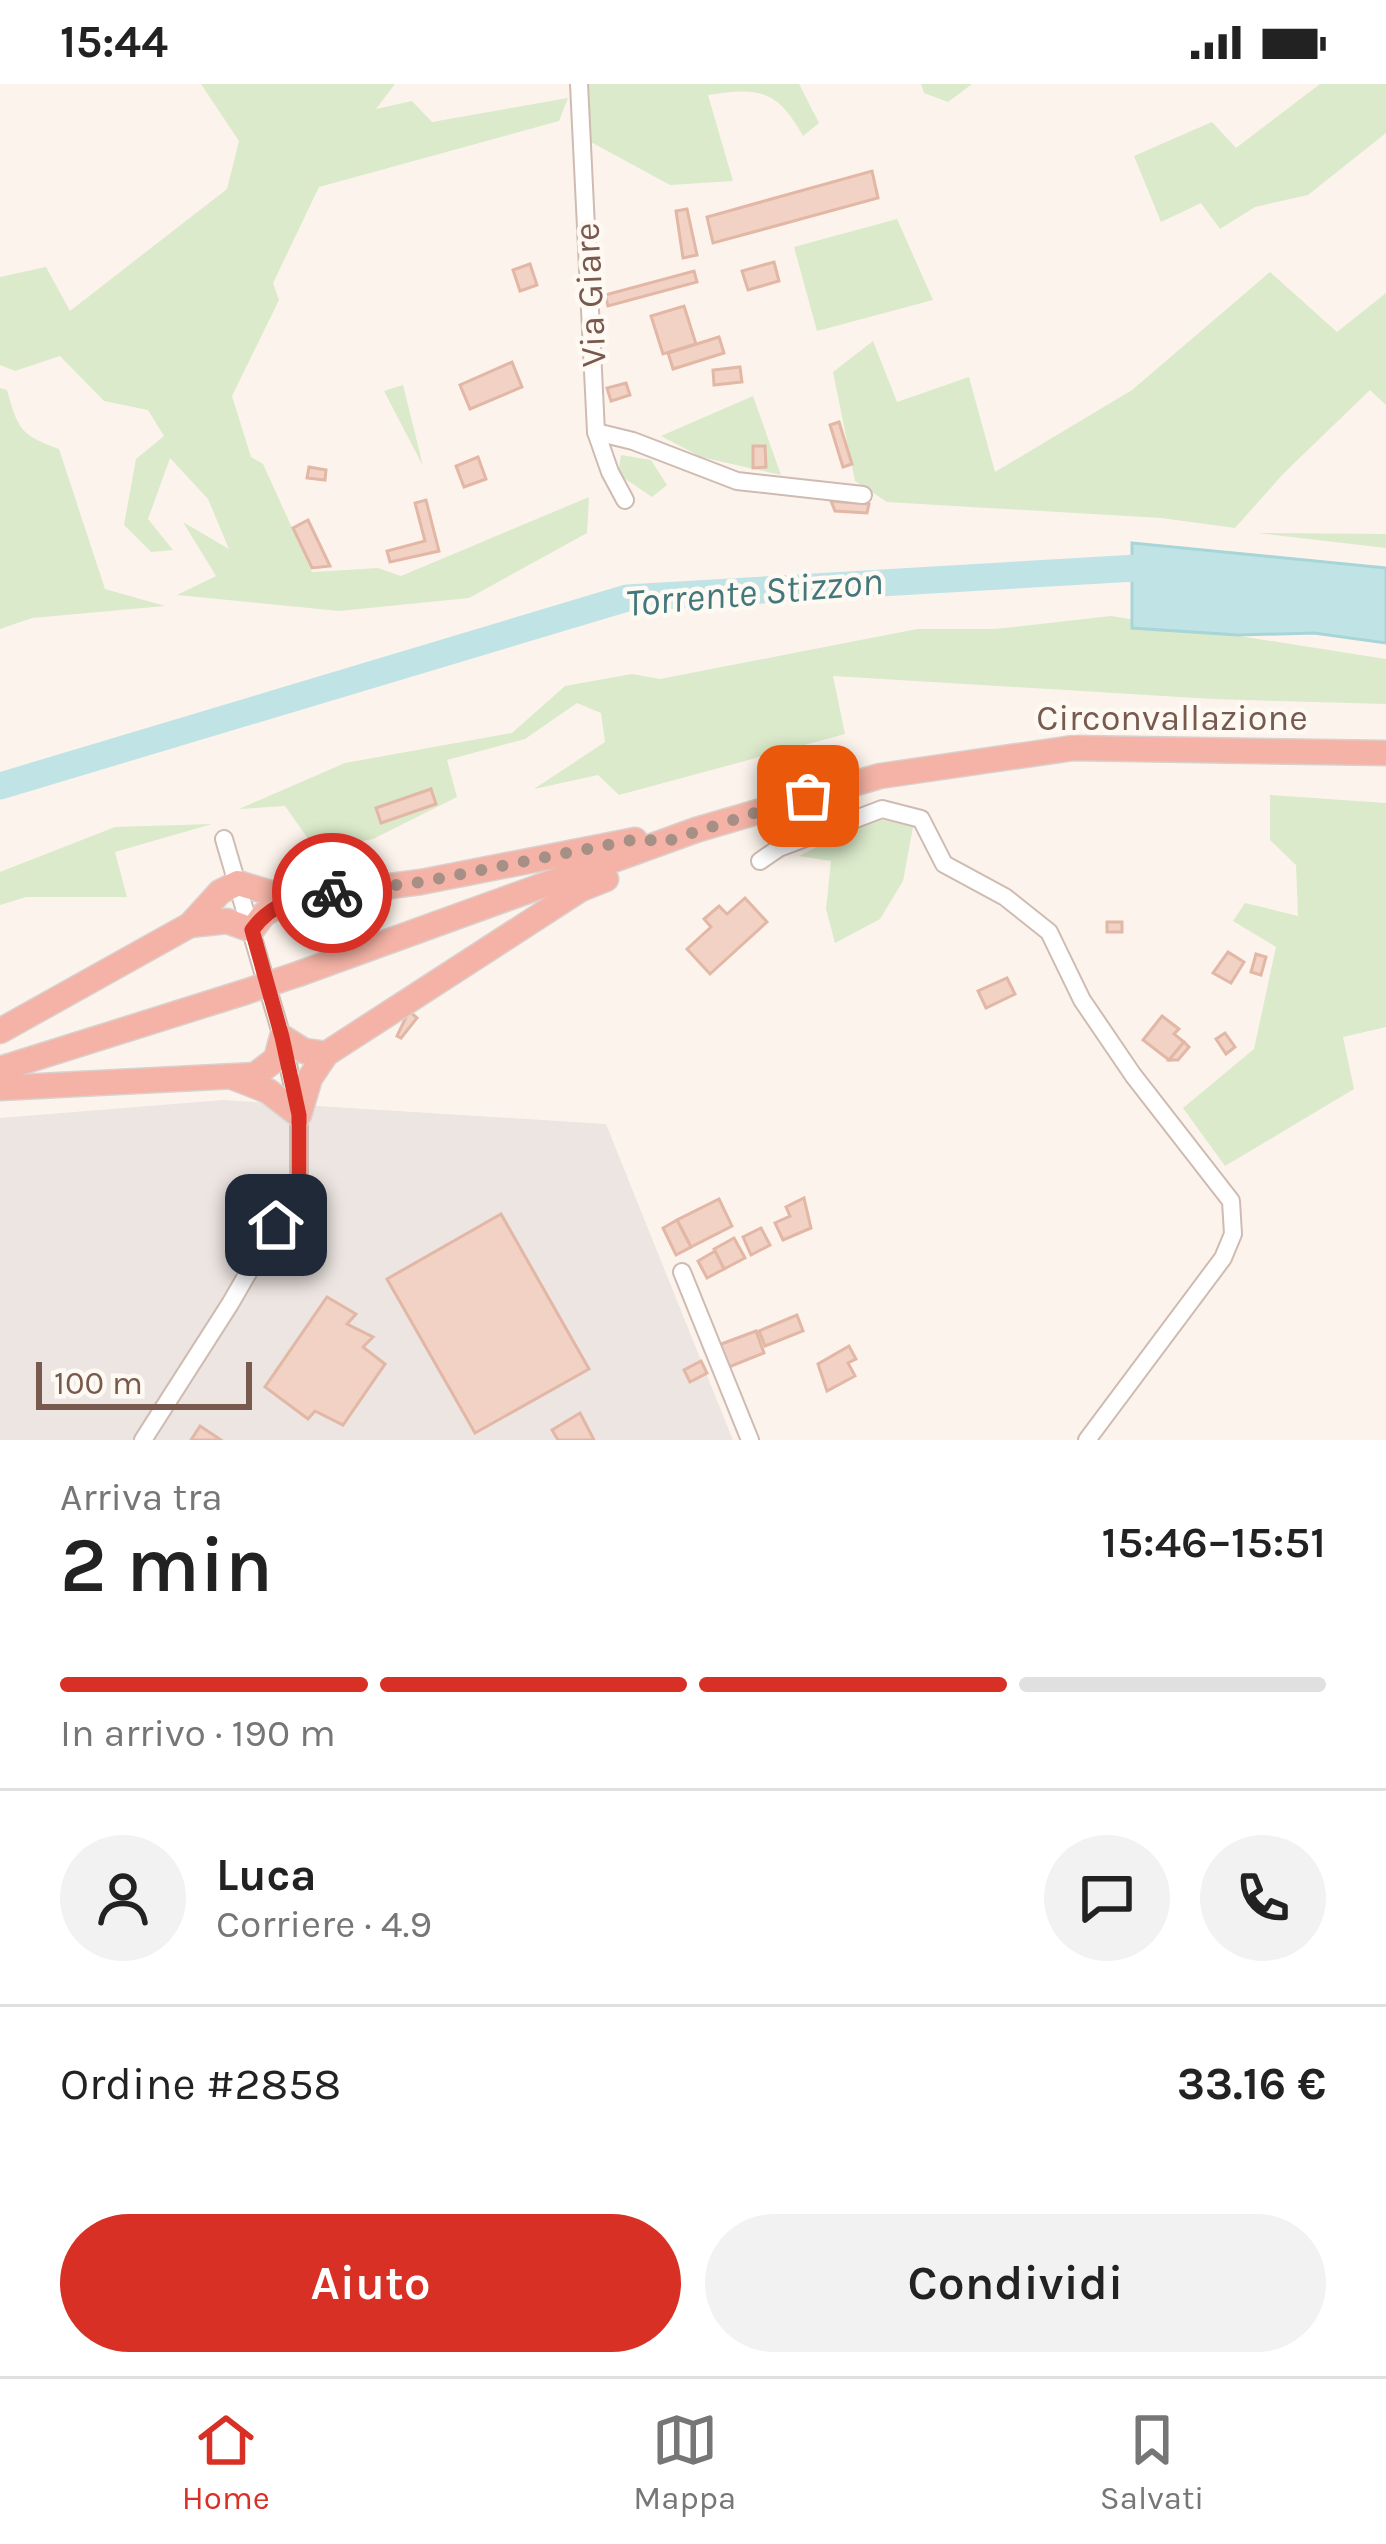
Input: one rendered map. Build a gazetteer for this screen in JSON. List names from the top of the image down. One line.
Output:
{"streets":{"highway":["Circonvallazione"],"street":["Via Giare"]},"water":["Torrente Stizzon"],"scale_bar":"100 m","page":{"status":"15:44","scale":"100 m","heading":["2 min","Arriva tra","15:46–15:51"],"panel":["Luca","Corriere · 4.9","Ordine #2858","33.16 €"],"bar":"In arrivo · 190 m","buttons":["Aiuto","Condividi"],"tabs":["Home","Mappa","Salvati"]}}
